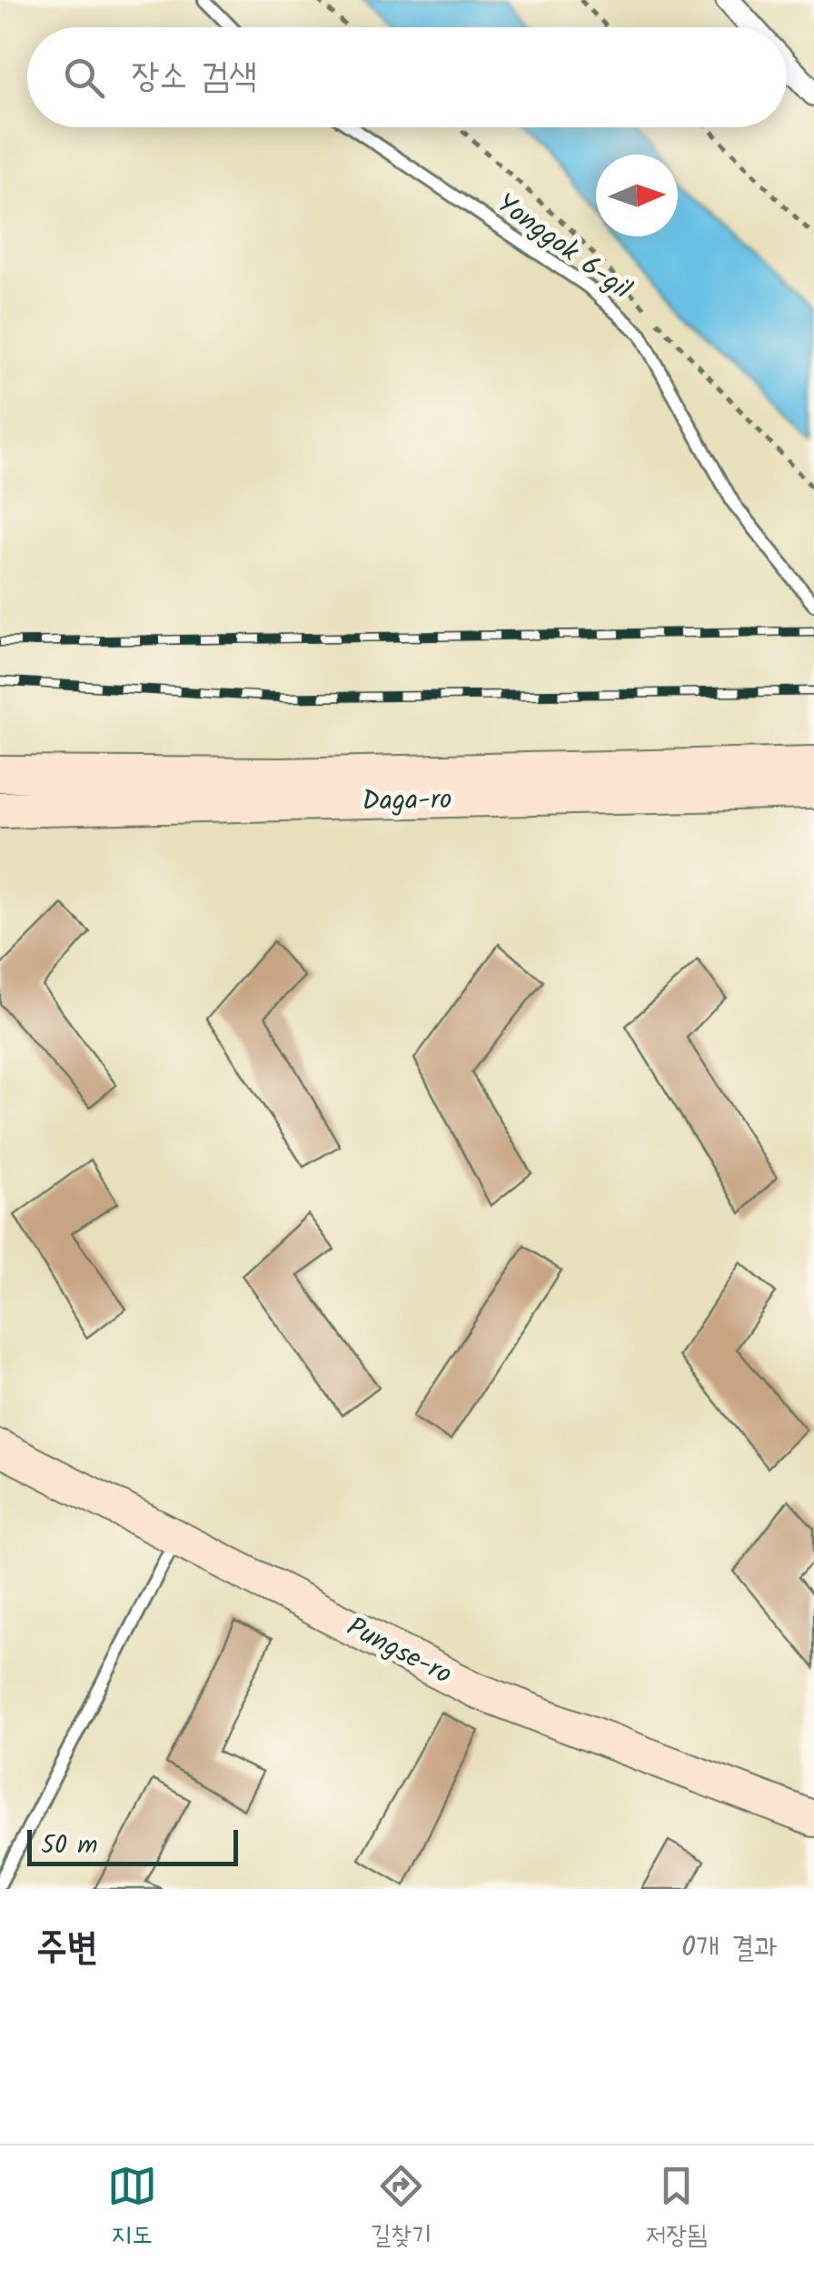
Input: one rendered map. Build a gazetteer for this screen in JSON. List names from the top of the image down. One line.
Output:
{"streets":{"street":["Daga-ro","Pungse-ro"],"lane":["Yonggok 6-gil"]},"scale_bar":"50 m","north":"right","page":{"search":"장소 검색","scale":"50 m","heading":["주변","0개 결과"],"nav":["지도","길찾기","저장됨"]}}
